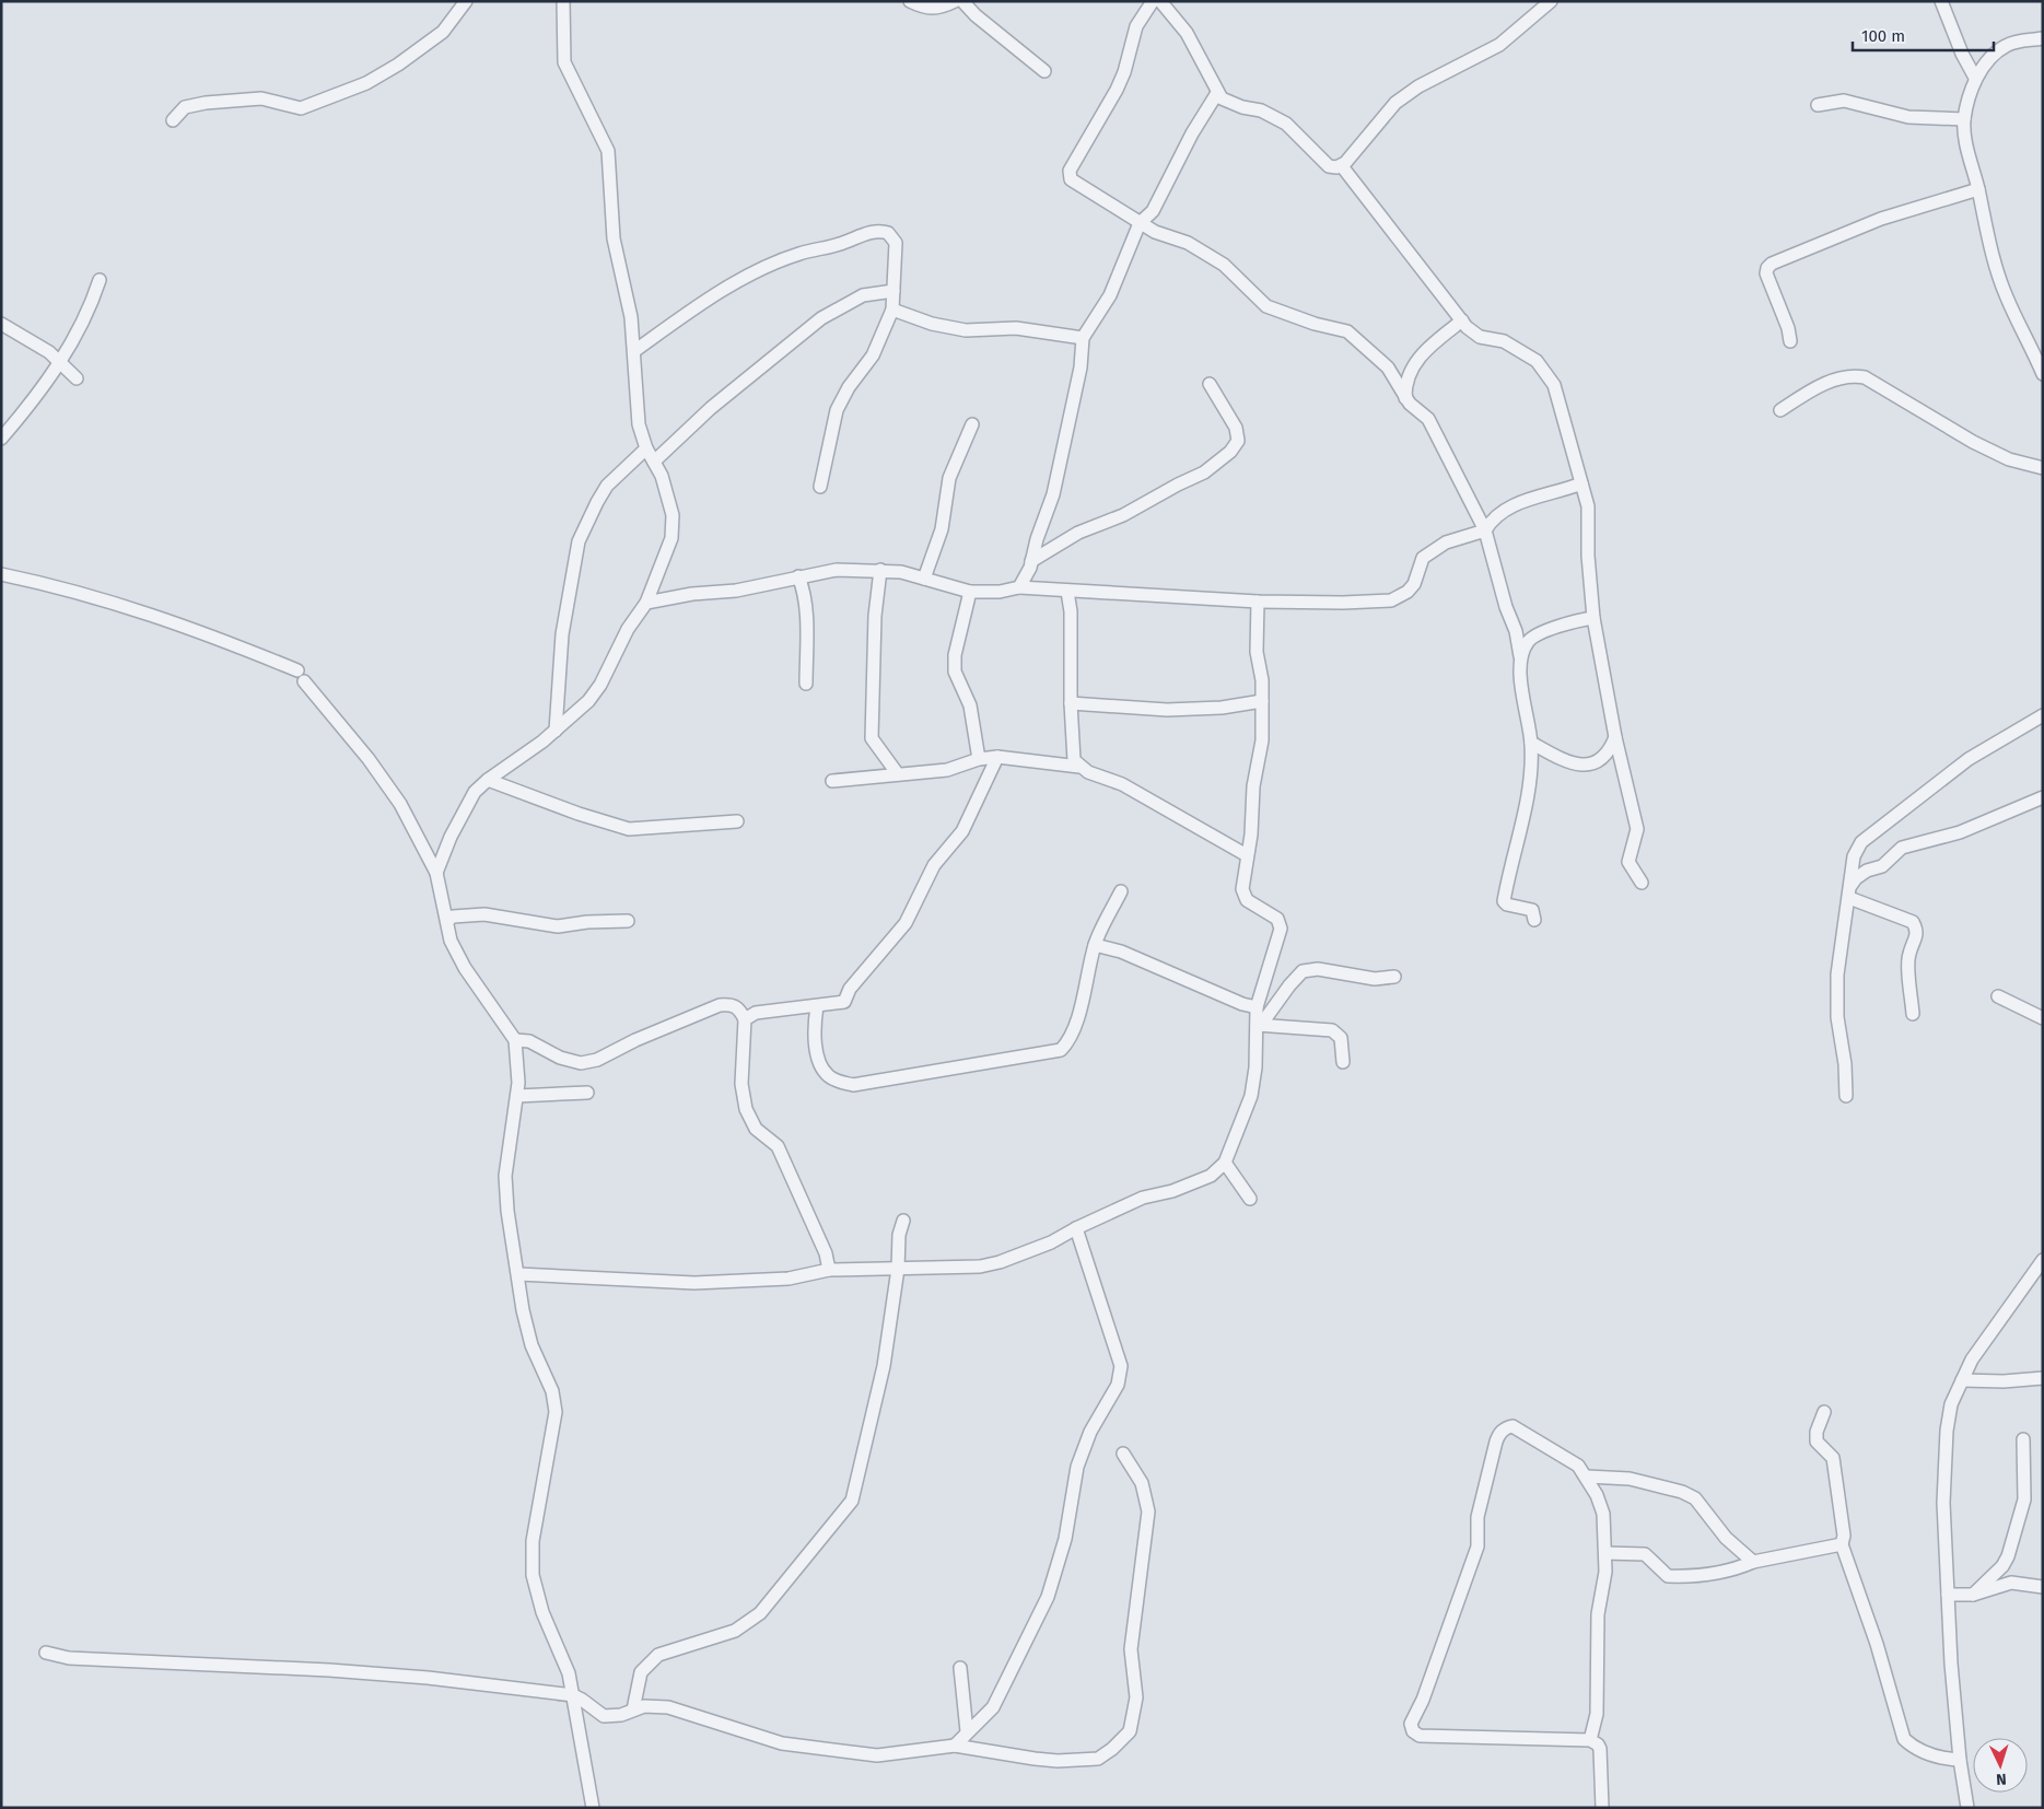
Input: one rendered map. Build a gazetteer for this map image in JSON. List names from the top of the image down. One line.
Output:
{"scale_bar":"100 m","north":"bottom"}
